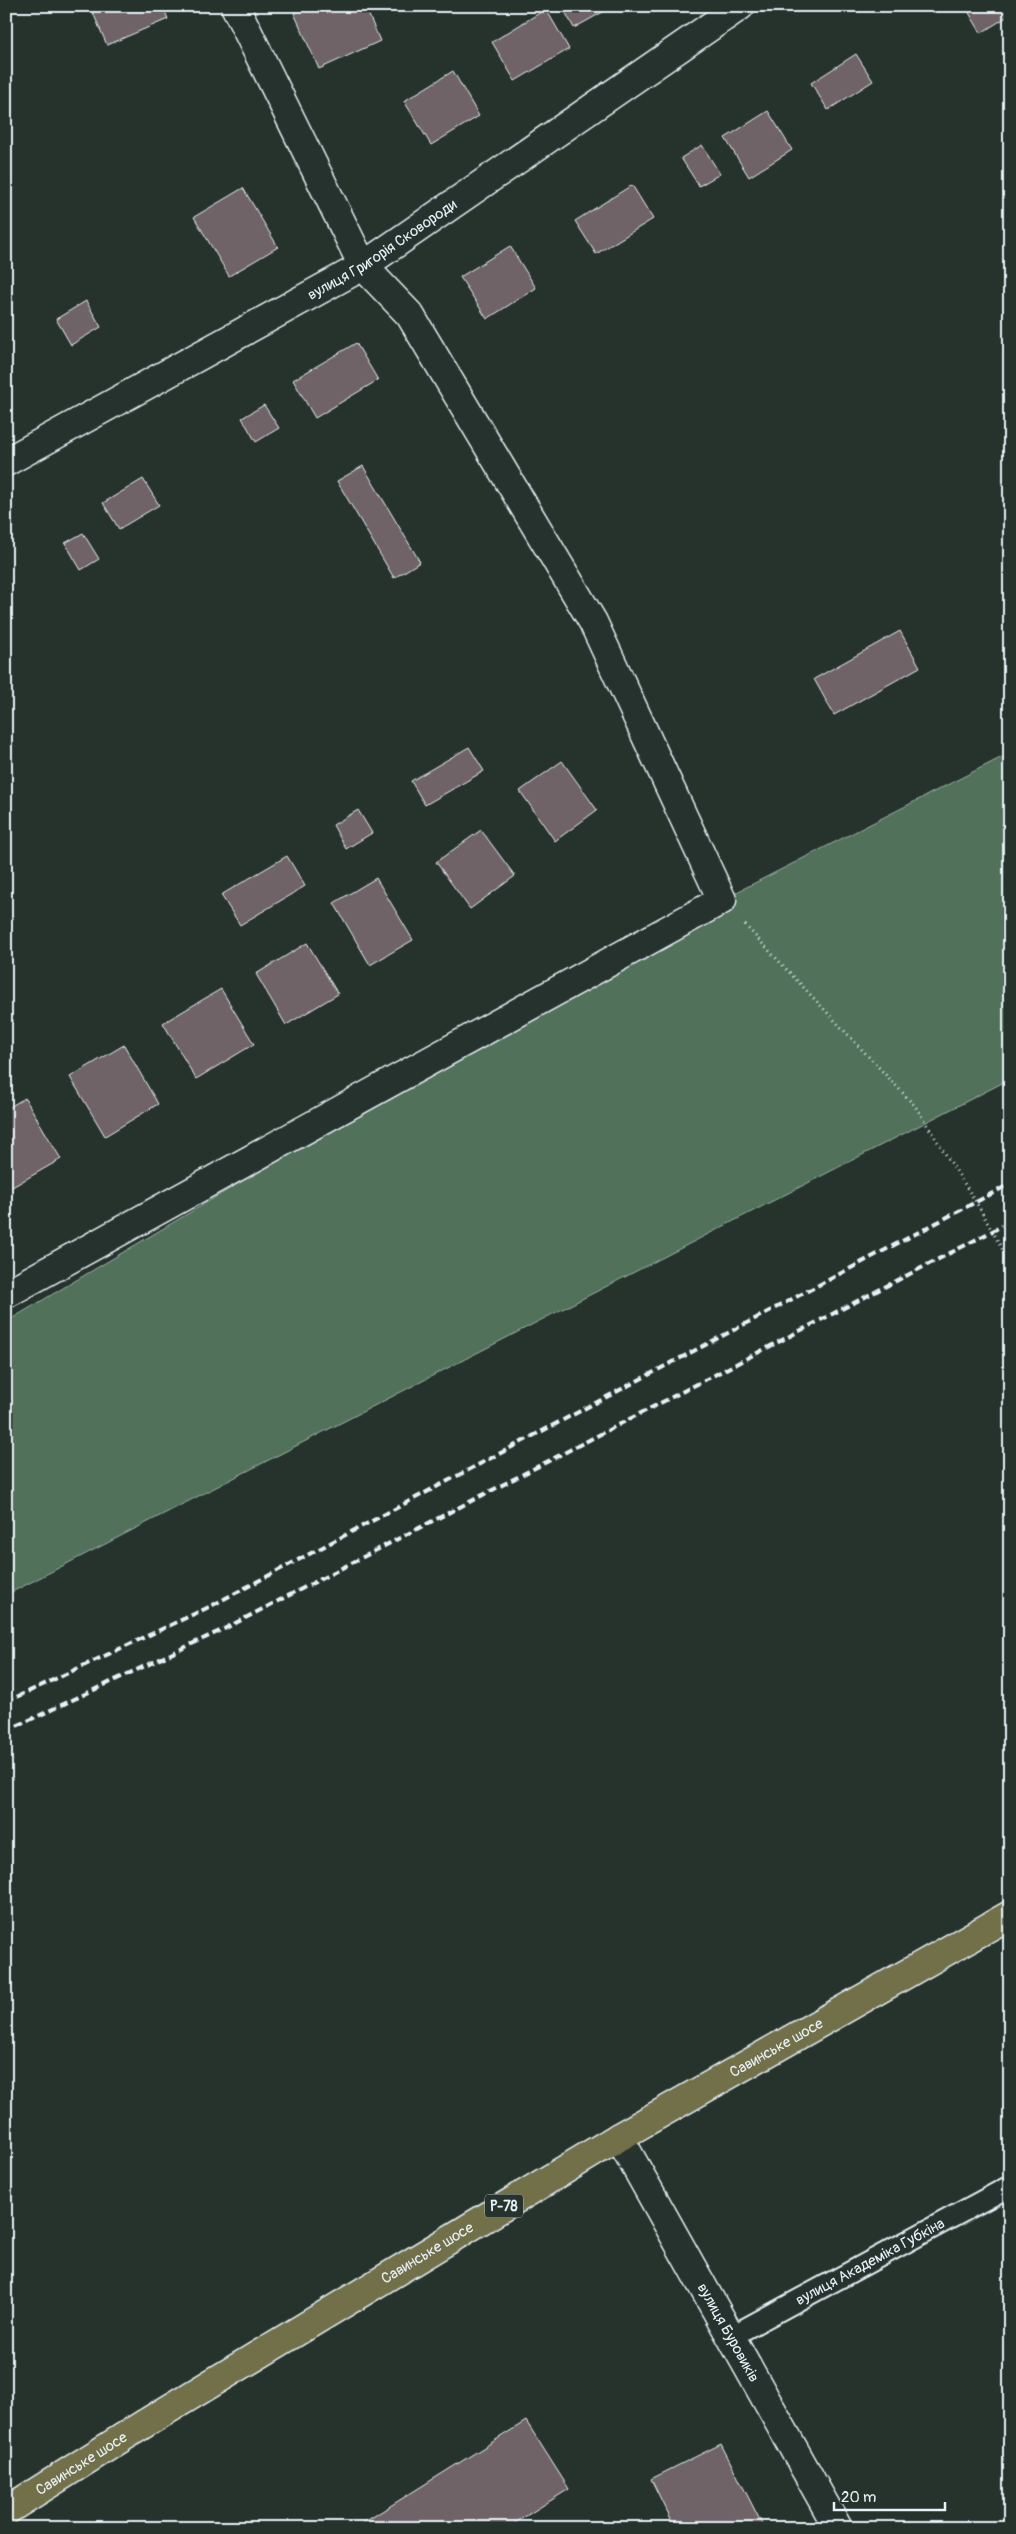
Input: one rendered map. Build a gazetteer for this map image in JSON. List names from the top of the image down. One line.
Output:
{"streets":{"main road":["Савинське шосе","Р-78"],"street":["вулиця Григорія Сковороди","вулиця Буровиків"],"lane":["вулиця Академіка Губкіна"]},"crossings":[["Савинське шосе","вулиця Буровиків"],["вулиця Академіка Губкіна","вулиця Буровиків"]],"scale_bar":"20 m"}
